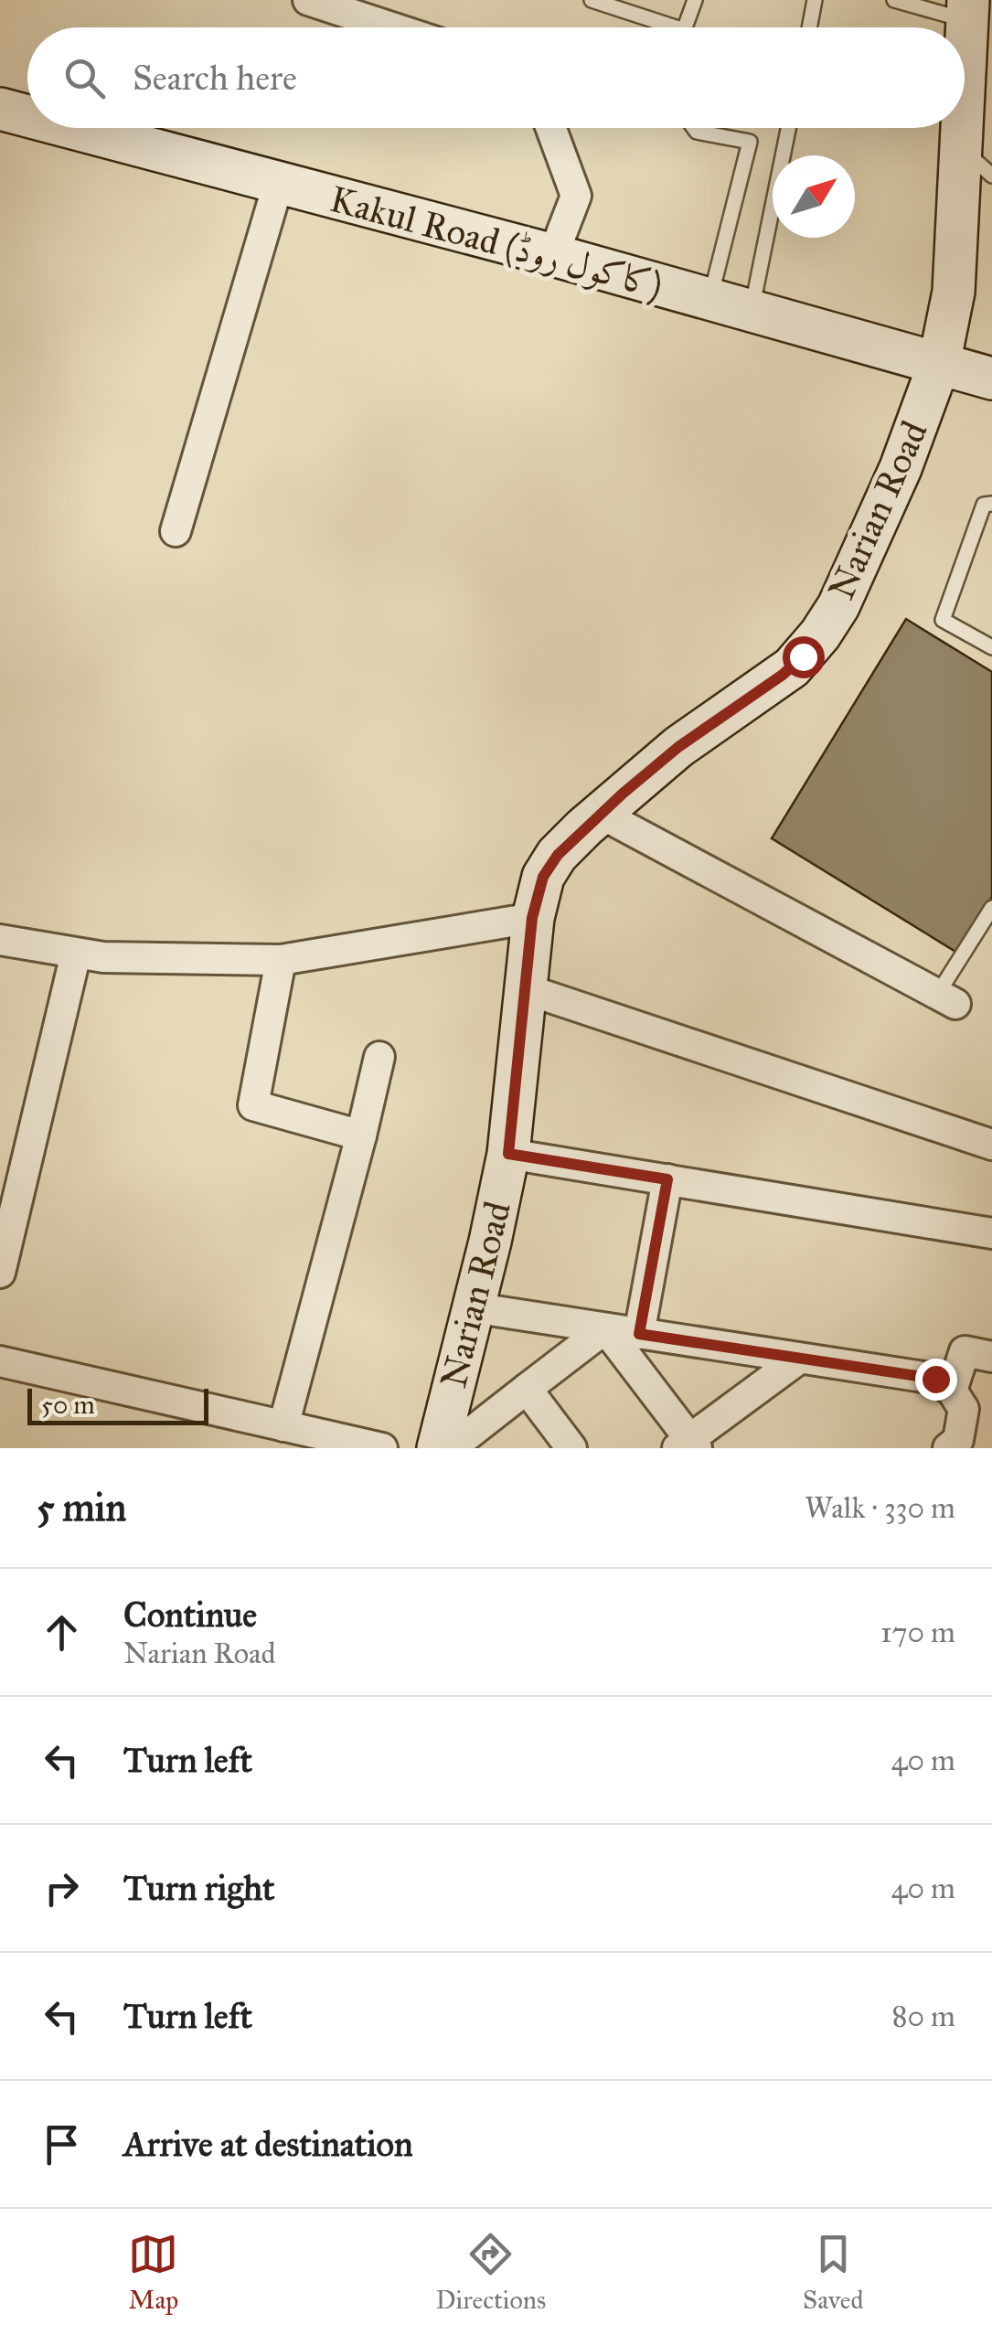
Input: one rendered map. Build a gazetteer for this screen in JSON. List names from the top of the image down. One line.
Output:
{"streets":{"main road":["Kakul Road (کاکول روڈ)","Narian Road"]},"crossings":[["Kakul Road (کاکول روڈ)","Narian Road"]],"scale_bar":"50 m","north":"top right","page":{"search":"Search here","scale":"50 m","heading":["5 min","Walk · 330 m"],"list":[["Continue","Narian Road","170 m"],["Turn left","40 m"],["Turn right","40 m"],["Turn left","80 m"],"Arrive at destination"],"nav":["Map","Directions","Saved"]}}
